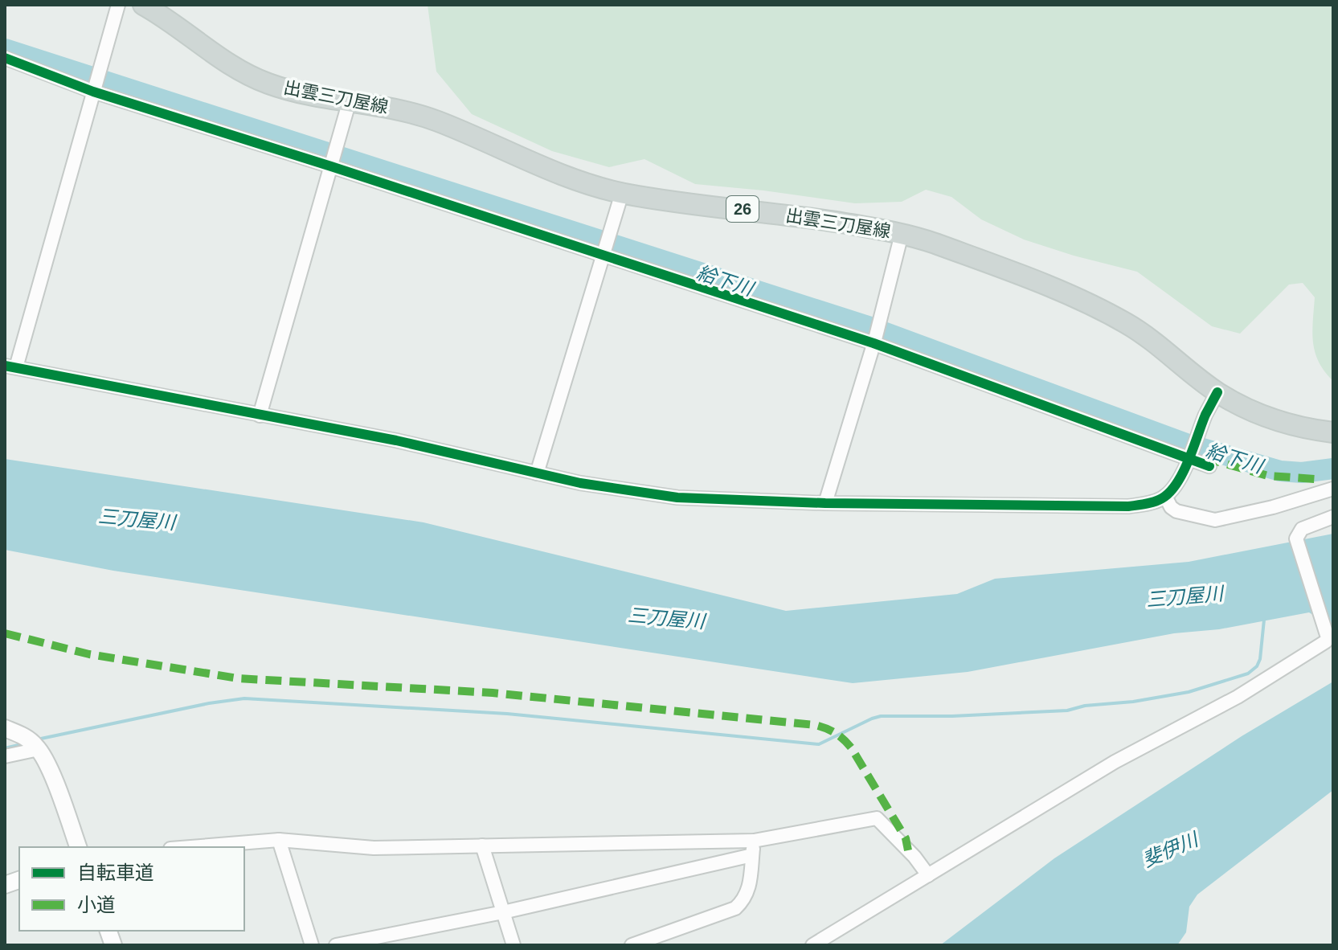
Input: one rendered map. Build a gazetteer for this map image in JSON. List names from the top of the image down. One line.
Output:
{"streets":{"main road":["出雲三刀屋線","26"]},"water":["給下川","三刀屋川","斐伊川"],"legend":["自転車道","小道"]}
